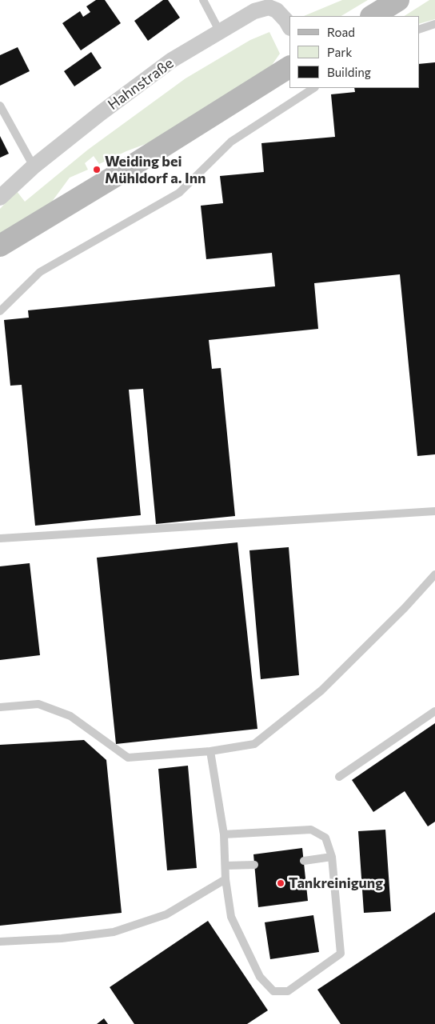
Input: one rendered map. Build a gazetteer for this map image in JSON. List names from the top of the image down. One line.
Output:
{"streets":{"street":["Hahnstraße"]},"places":["Weiding bei Mühldorf a. Inn","Tankreinigung"],"legend":["Road","Park","Building"]}
